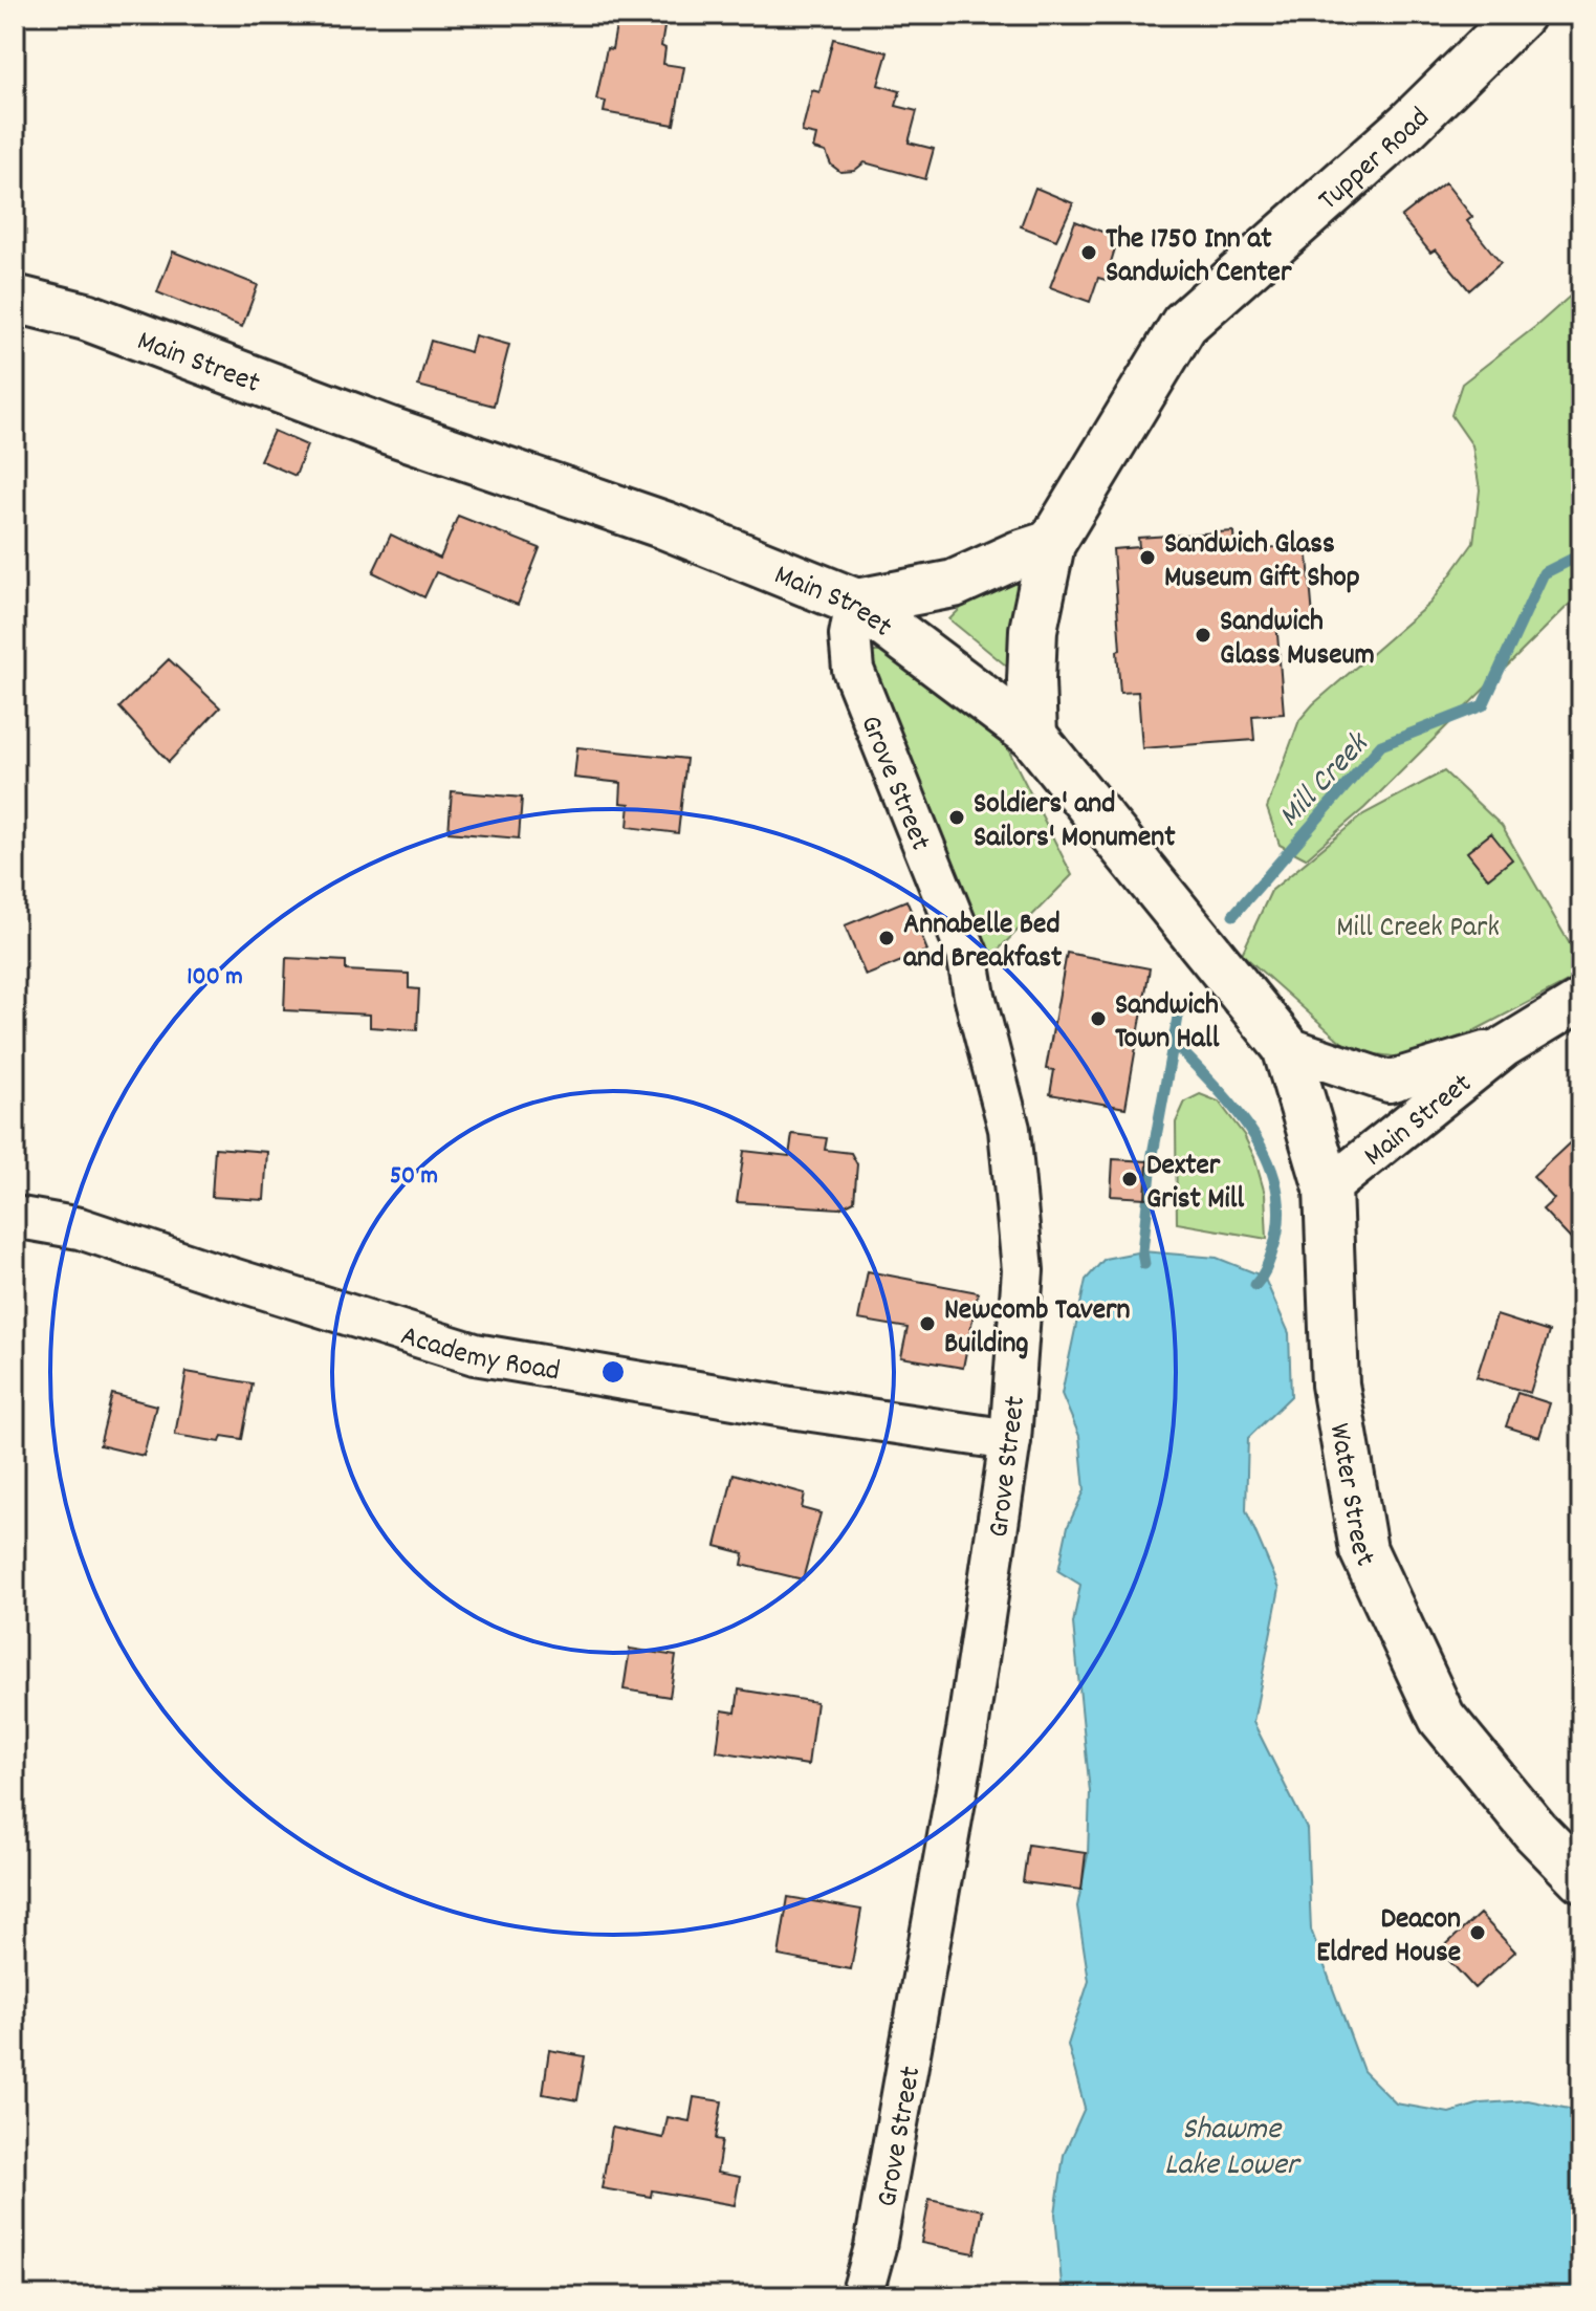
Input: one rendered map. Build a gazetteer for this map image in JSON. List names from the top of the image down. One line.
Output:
{"streets":{"main road":["Tupper Road","Main Street","Water Street"],"street":["Grove Street","Academy Road"]},"crossings":[["Tupper Road","Main Street"],["Main Street","Grove Street"],["Main Street","Water Street"],["Grove Street","Academy Road"]],"water":["Mill Creek","Shawme Lake Lower"],"parks":["Mill Creek Park"],"places":["The 1750 Inn at Sandwich Center","Sandwich Glass Museum Gift Shop","Sandwich Glass Museum","Soldiers' and Sailors' Monument","Annabelle Bed and Breakfast","Sandwich Town Hall","Dexter Grist Mill","Newcomb Tavern Building","Deacon Eldred House"],"rings":["100 m","50 m"]}
